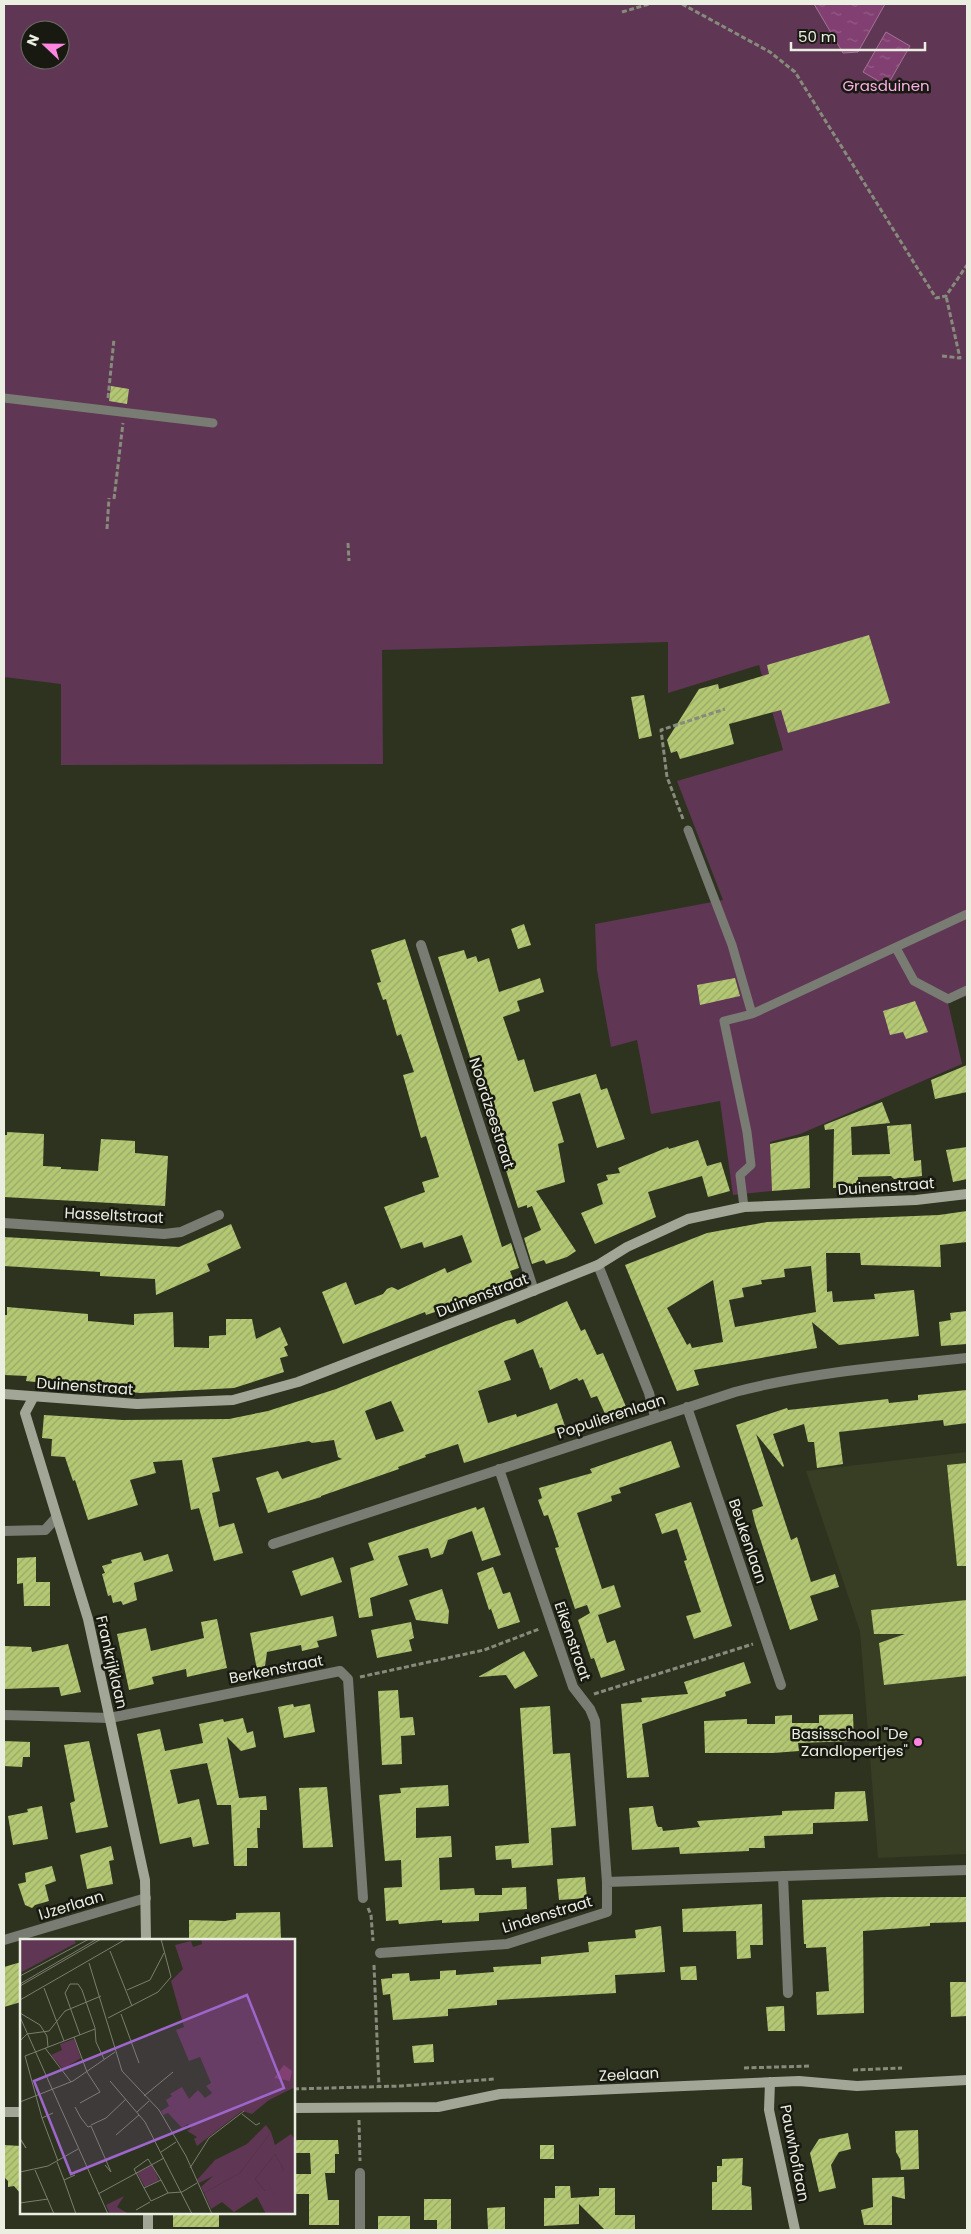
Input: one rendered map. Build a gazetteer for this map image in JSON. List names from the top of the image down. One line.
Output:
{"streets":{"street":["Noordzeestraat","Duinenstraat","Hasseltstraat","Populierenlaan","Beukenlaan","Eikenstraat","Frankrijklaan","Berkenstraat","IJzerlaan","Lindenstraat","Zeelaan","Pauwhoflaan"]},"crossings":[["Noordzeestraat","Duinenstraat"],["Duinenstraat","Frankrijklaan"],["Populierenlaan","Beukenlaan"],["Populierenlaan","Eikenstraat"],["Eikenstraat","Lindenstraat"],["Frankrijklaan","Berkenstraat"],["Frankrijklaan","IJzerlaan"],["Zeelaan","Pauwhoflaan"]],"parks":["Grasduinen"],"places":["Basisschool \"De Zandlopertjes\""],"scale_bar":"50 m","north":"left"}
